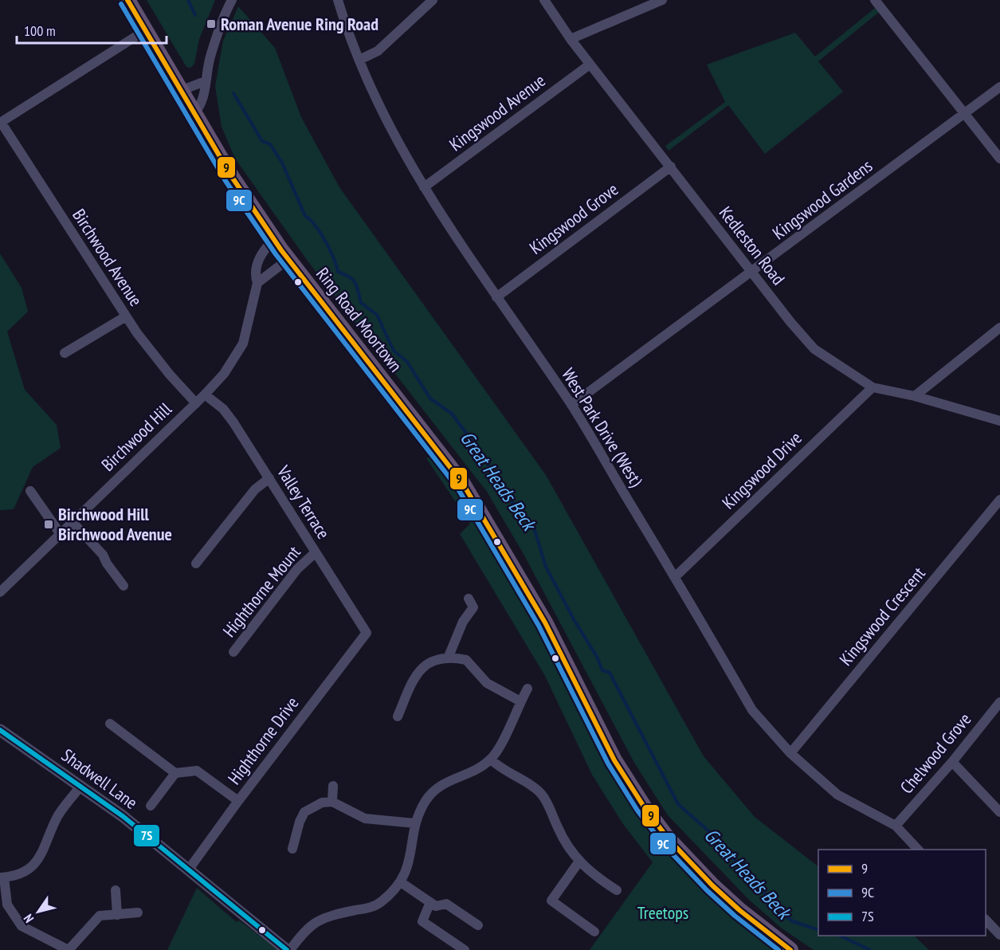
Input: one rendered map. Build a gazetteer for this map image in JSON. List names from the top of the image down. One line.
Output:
{"streets":{"highway":["Ring Road Moortown"],"street":["Kingswood Avenue","Kingswood Gardens","Kingswood Grove","Kedleston Road","Birchwood Avenue","West Park Drive (West)","Birchwood Hill","Kingswood Drive","Valley Terrace","Highthorne Mount","Kingswood Crescent","Highthorne Drive","Chelwood Grove","Shadwell Lane"]},"crossings":[["Kingswood Avenue","Kedleston Road"],["Kingswood Avenue","West Park Drive (West)"],["Kingswood Gardens","Kedleston Road"],["Kingswood Gardens","West Park Drive (West)"],["Kingswood Grove","Kedleston Road"],["Kingswood Grove","West Park Drive (West)"],["Kedleston Road","Kingswood Drive"],["Birchwood Avenue","Birchwood Hill"],["Ring Road Moortown","Birchwood Hill"],["West Park Drive (West)","Kingswood Drive"],["West Park Drive (West)","Kingswood Crescent"],["West Park Drive (West)","Chelwood Grove"],["Birchwood Hill","Valley Terrace"],["Valley Terrace","Highthorne Mount"],["Valley Terrace","Highthorne Drive"],["Highthorne Drive","Shadwell Lane"]],"water":["Great Heads Beck"],"parks":["Treetops"],"places":{"transit":["Roman Avenue Ring Road","Birchwood Hill Birchwood Avenue"]},"lines":["transit line 9","transit line 9C","transit line 7S"],"legend":["9","9C","7S"],"scale_bar":"100 m","north":"bottom left"}
